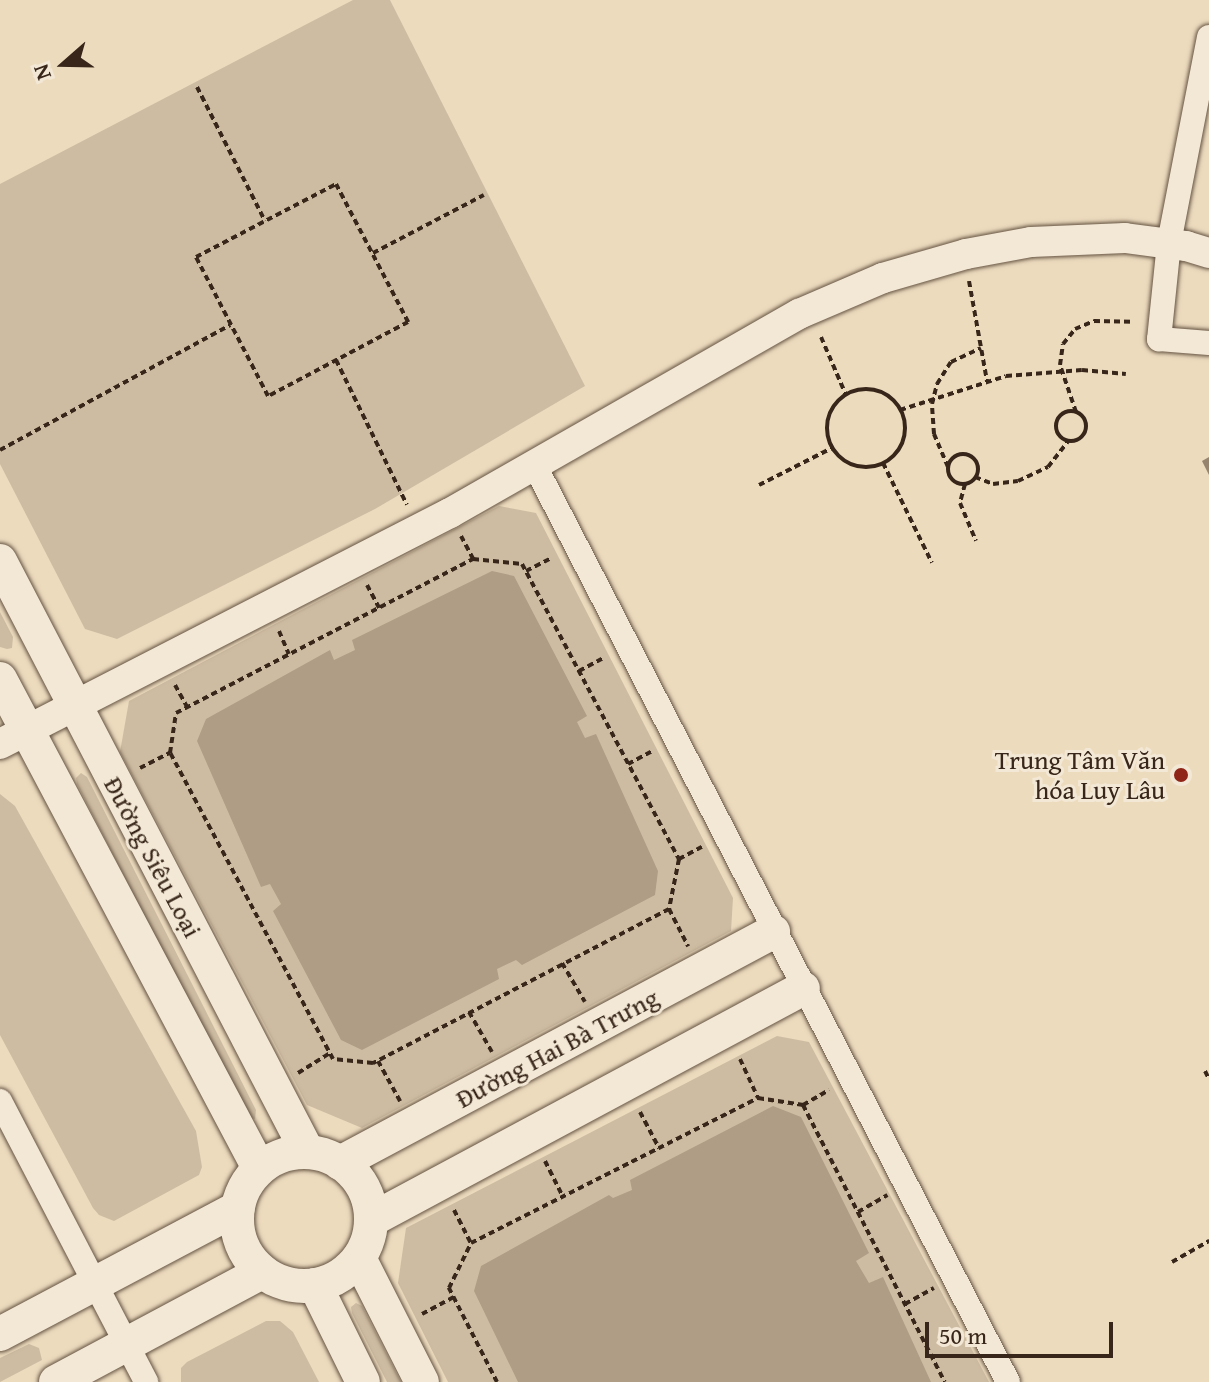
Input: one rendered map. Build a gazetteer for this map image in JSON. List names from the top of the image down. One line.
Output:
{"streets":{"main road":["Đường Siêu Loại","Đường Hai Bà Trưng"]},"crossings":[["Đường Siêu Loại","Đường Hai Bà Trưng"]],"places":["Trung Tâm Văn hóa Luy Lâu"],"scale_bar":"50 m","north":"left"}
